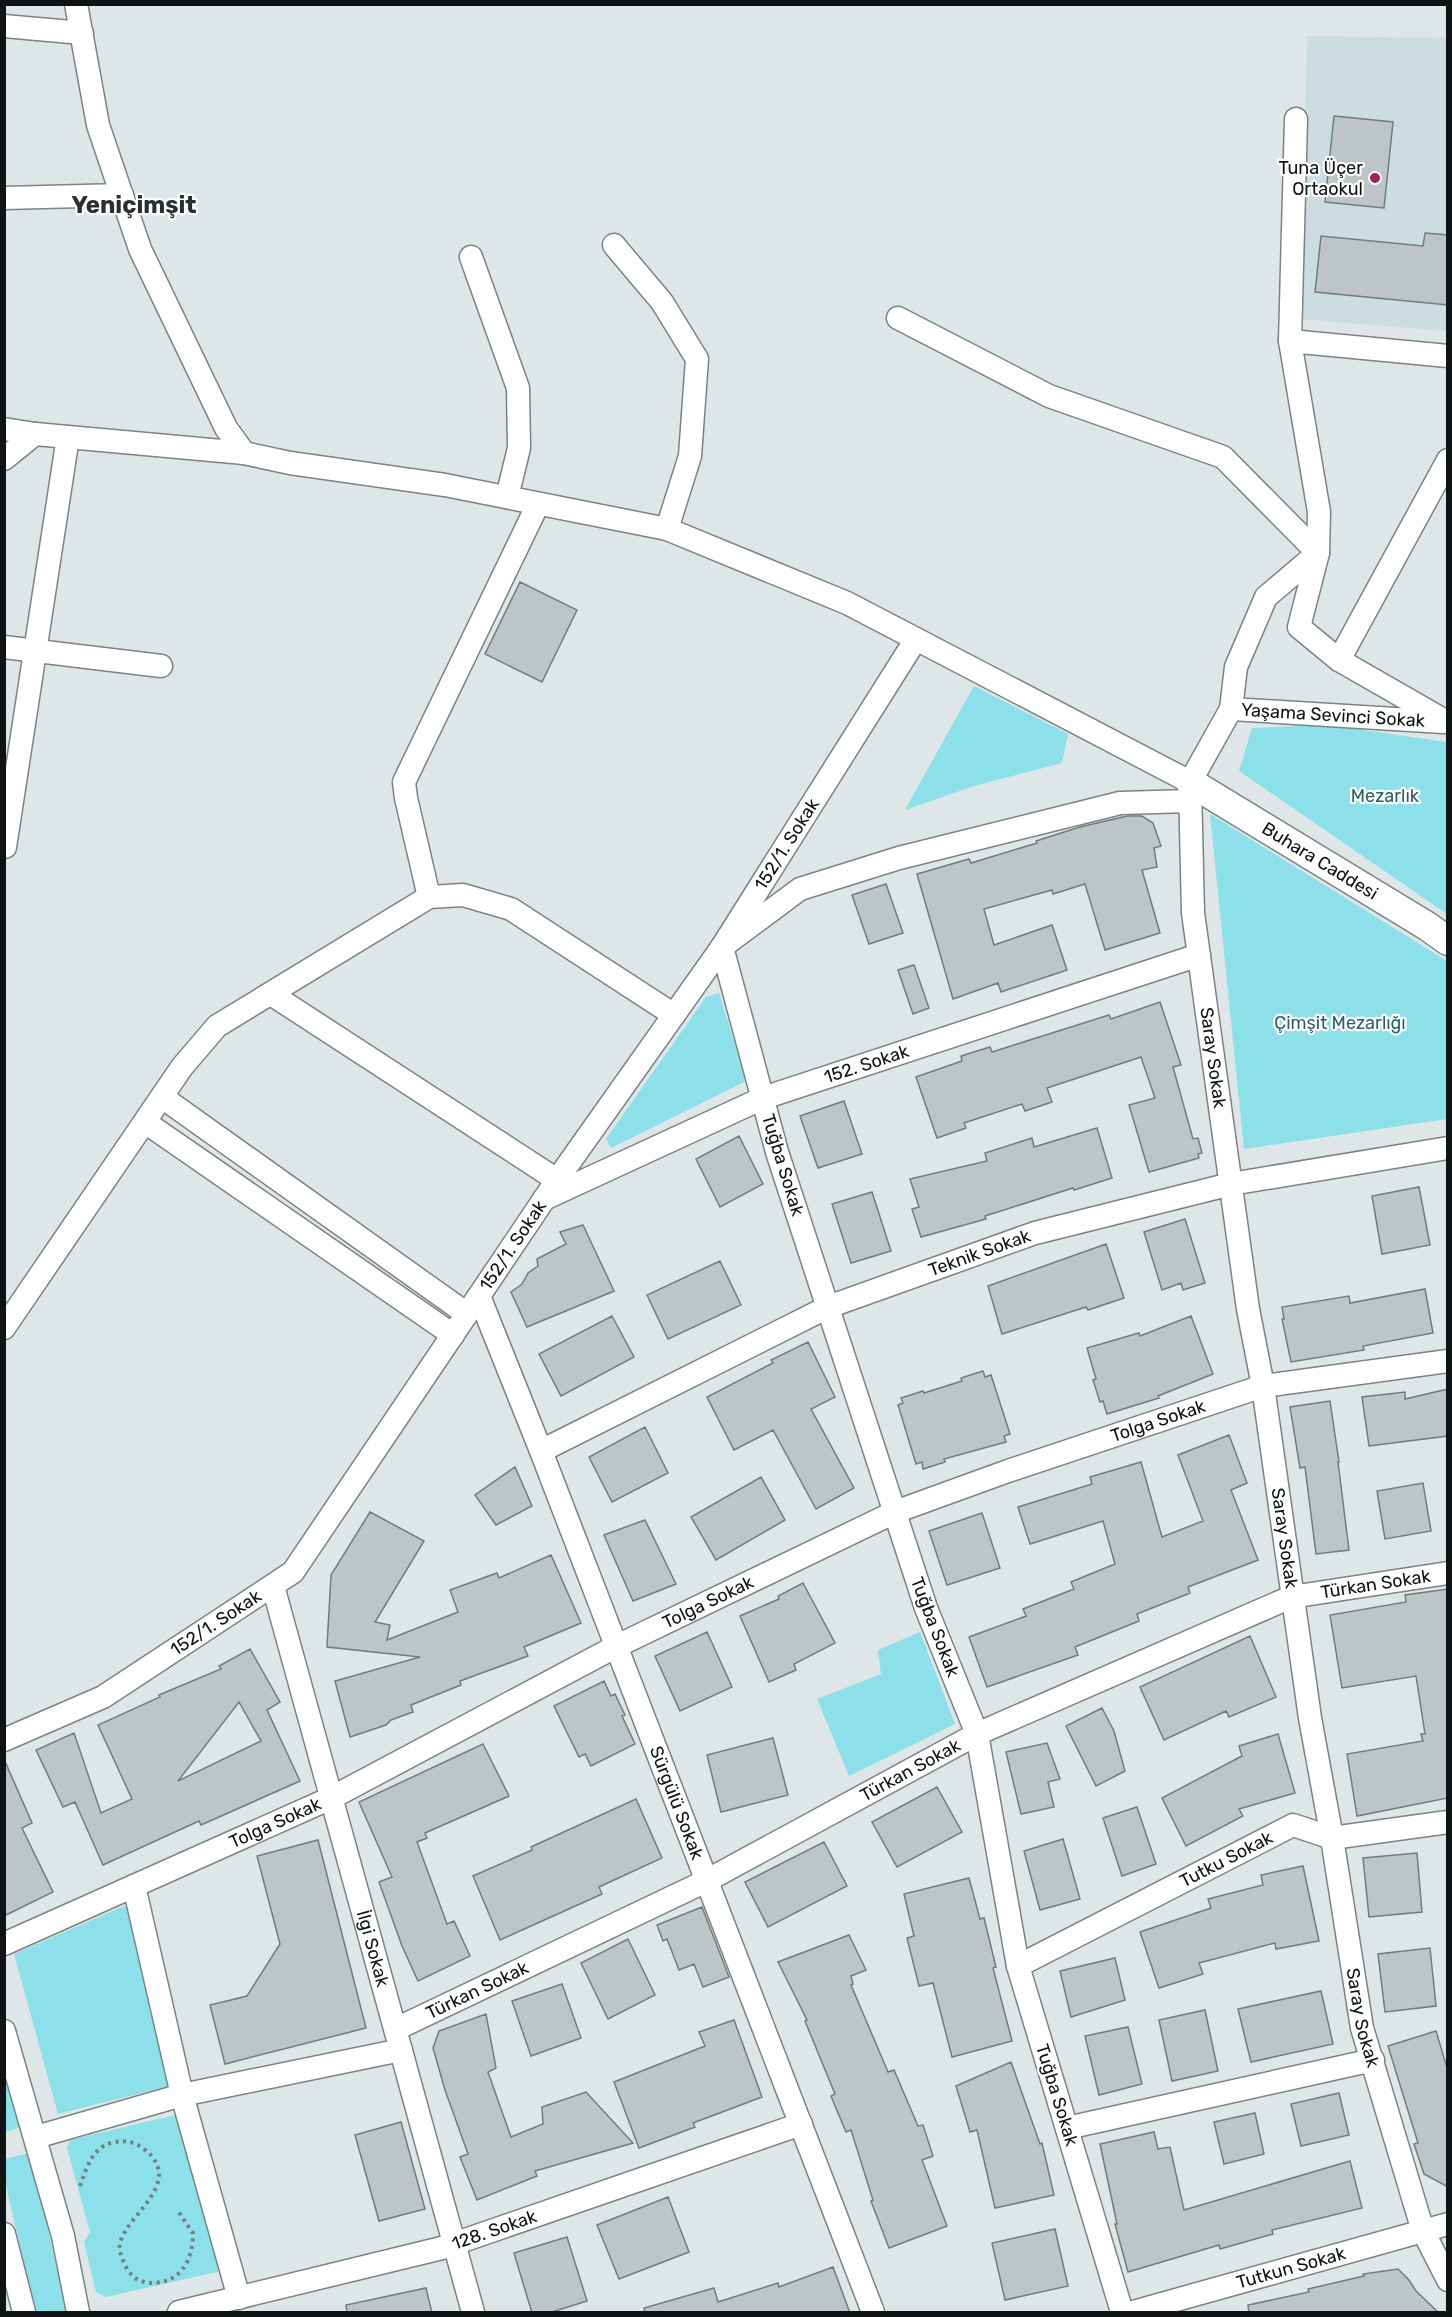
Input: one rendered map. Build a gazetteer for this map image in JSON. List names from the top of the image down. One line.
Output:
{"streets":{"main road":["Buhara Caddesi"],"street":["Yaşama Sevinci Sokak","152/1. Sokak","Saray Sokak","152. Sokak","Tuğba Sokak","Teknik Sokak","Tolga Sokak","Türkan Sokak","Sürgülü Sokak","Tutku Sokak","İlgi Sokak","128. Sokak","Tutkun Sokak"]},"crossings":[["Yaşama Sevinci Sokak","Buhara Caddesi"],["Yaşama Sevinci Sokak","Saray Sokak"],["152/1. Sokak","152. Sokak"],["152/1. Sokak","Tuğba Sokak"],["152/1. Sokak","Sürgülü Sokak"],["152/1. Sokak","İlgi Sokak"],["Buhara Caddesi","Saray Sokak"],["Saray Sokak","152. Sokak"],["Saray Sokak","Teknik Sokak"],["Saray Sokak","Tolga Sokak"],["Saray Sokak","Türkan Sokak"],["Saray Sokak","Tutku Sokak"],["Saray Sokak","Tutkun Sokak"],["152. Sokak","Tuğba Sokak"],["Tuğba Sokak","Teknik Sokak"],["Tuğba Sokak","Tolga Sokak"],["Tuğba Sokak","Türkan Sokak"],["Tuğba Sokak","Tutku Sokak"],["Teknik Sokak","Sürgülü Sokak"],["Tolga Sokak","Sürgülü Sokak"],["Tolga Sokak","İlgi Sokak"],["Türkan Sokak","Sürgülü Sokak"],["Türkan Sokak","İlgi Sokak"],["Sürgülü Sokak","128. Sokak"],["İlgi Sokak","128. Sokak"]],"districts":["Yeniçimşit"],"parks":["Mezarlık","Çimşit Mezarlığı"],"places":["Tuna Üçer Ortaokul"]}
